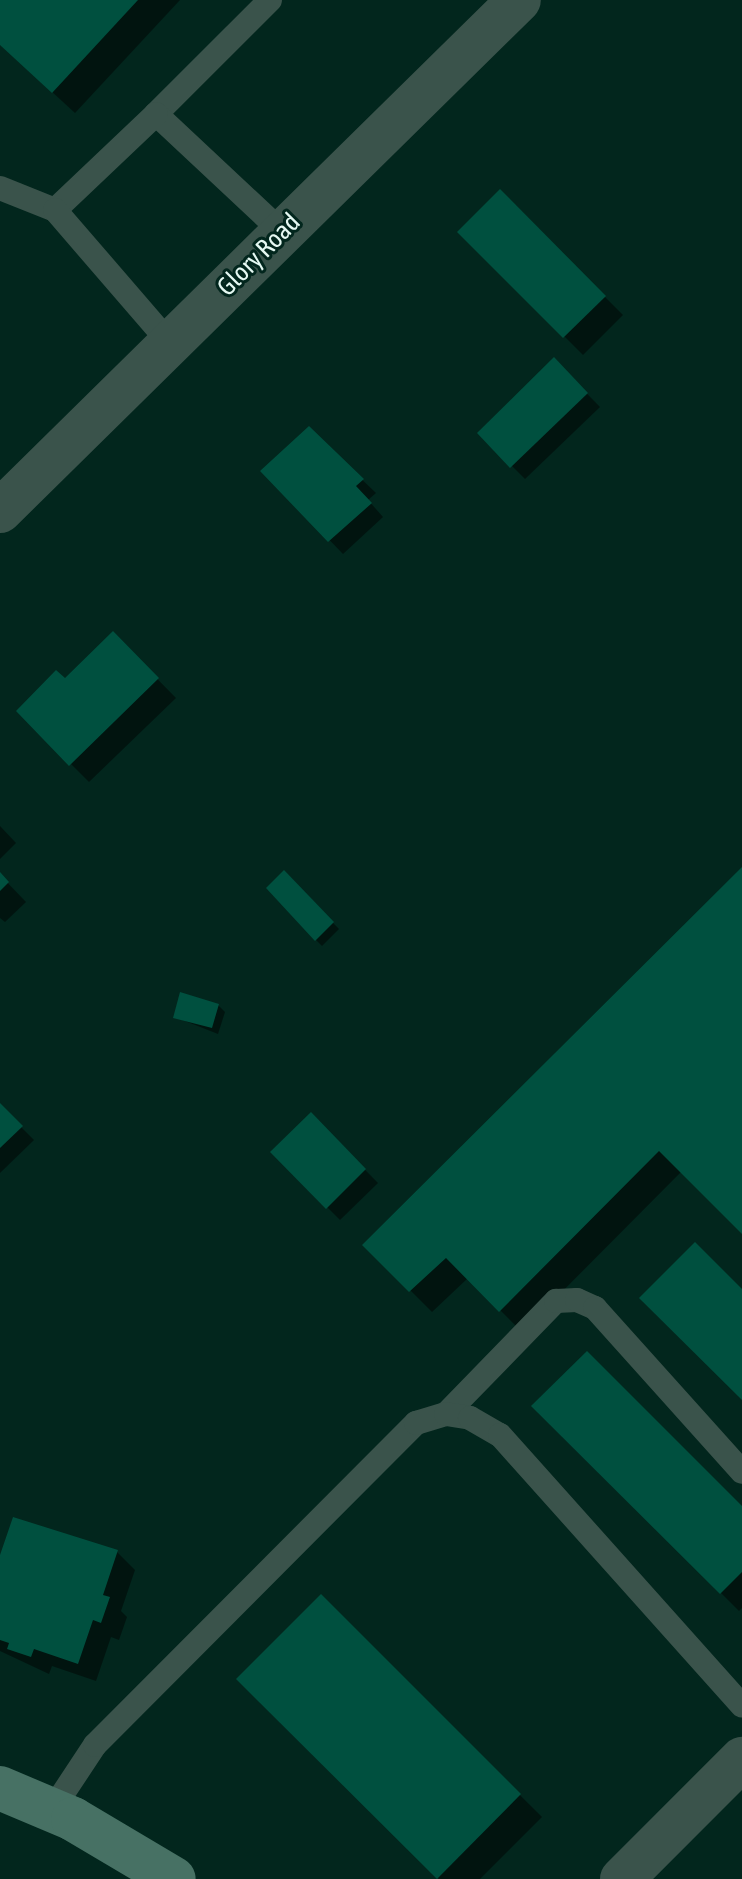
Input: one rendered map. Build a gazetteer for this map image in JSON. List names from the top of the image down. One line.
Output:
{"streets":{"street":["Glory Road"]}}
